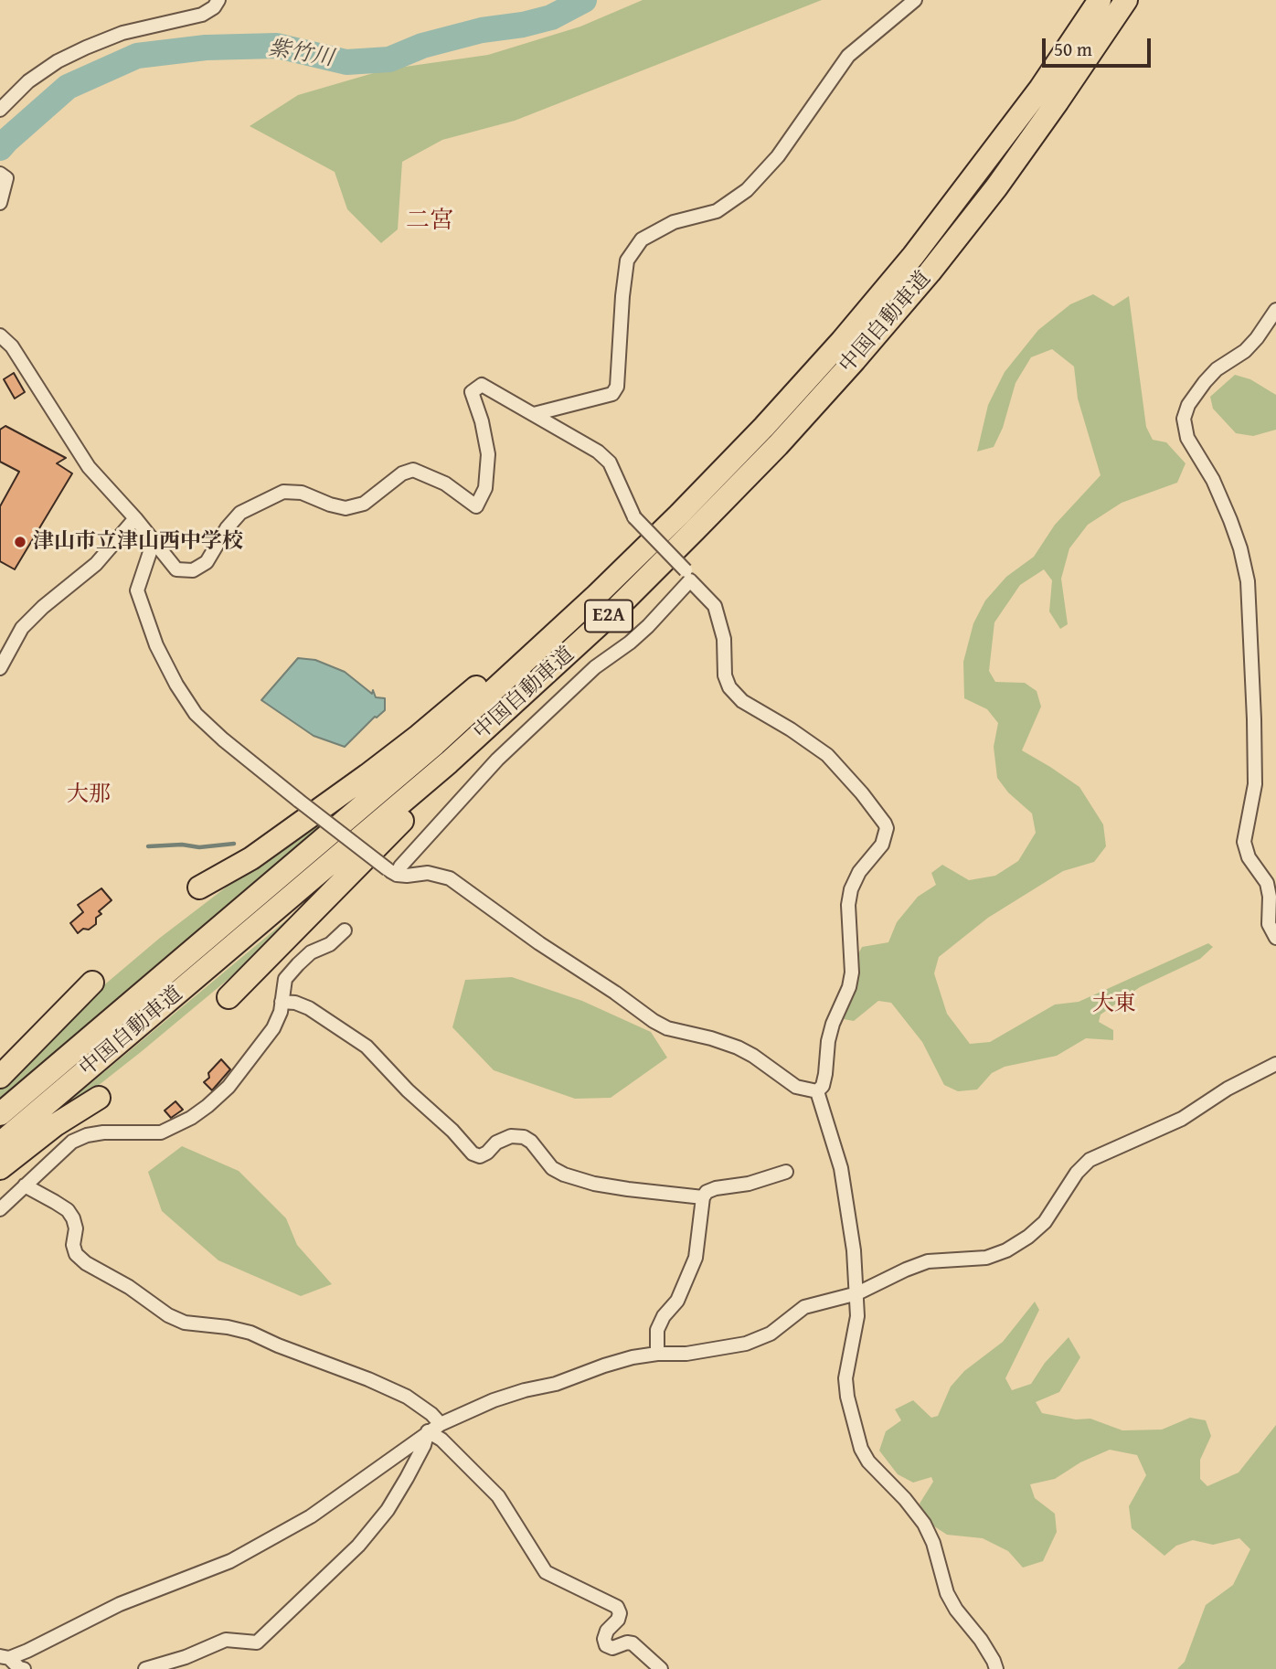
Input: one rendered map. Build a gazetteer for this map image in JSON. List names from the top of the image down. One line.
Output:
{"streets":{"highway":["中国自動車道","E2A"]},"districts":["二宮","大那","大東"],"water":["紫竹川"],"places":["津山市立津山西中学校"],"scale_bar":"50 m"}
